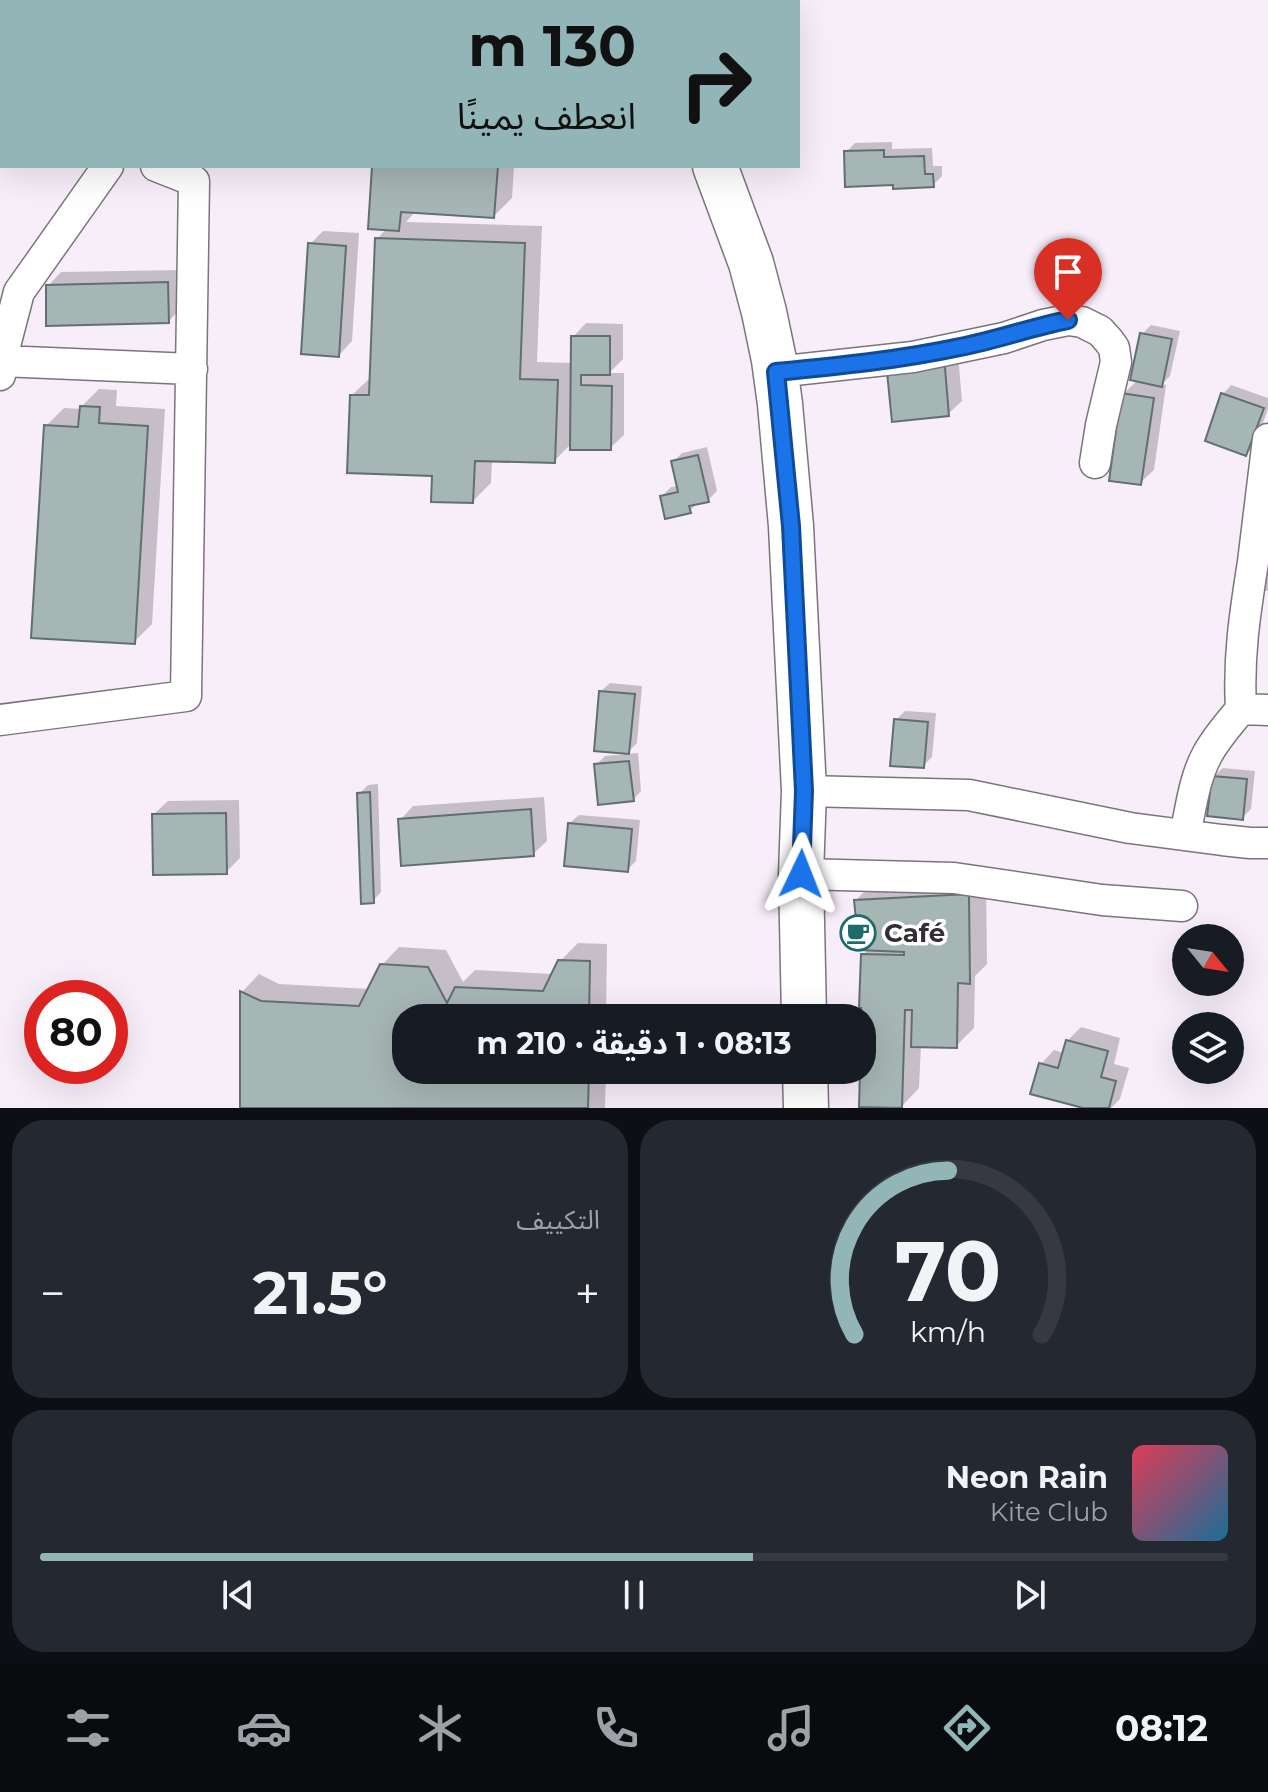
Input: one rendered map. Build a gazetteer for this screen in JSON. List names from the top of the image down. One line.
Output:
{"places":{"cafe":["Café"]},"north":"bottom right","page":{"turn":["130 m","انعطف يمينًا"],"limit":"80","trip":"08:13 · 1 دقيقة · 210 m","tile":"التكييف","heat":["−","21.5°","+"],"song":["Neon Rain","Kite Club"],"tabs":"08:12","gauge":["70","km/h"]}}
